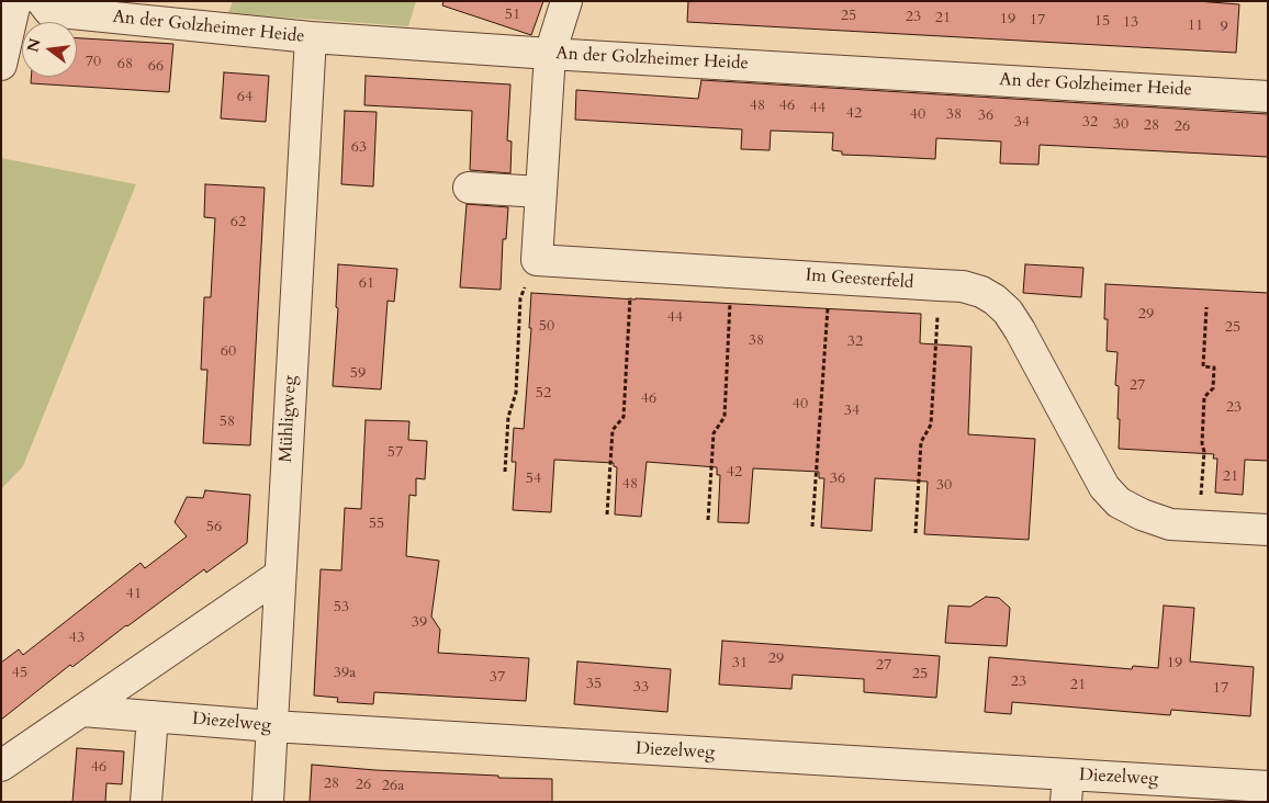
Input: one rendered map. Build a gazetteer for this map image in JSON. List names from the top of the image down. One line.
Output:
{"streets":{"street":["An der Golzheimer Heide","Im Geesterfeld","Mühligweg","Diezelweg"]},"crossings":[["An der Golzheimer Heide","Mühligweg"],["Mühligweg","Diezelweg"]],"house_numbers":["51","25","23","21","19","17","15","13","11","9","70","68","66","64","48","46","44","42","40","38","36","34","32","30","28","26","63","62","61","29","44","50","25","38","32","60","59","27","52","46","40","23","34","58","57","42","21","54","36","48","30","55","56","41","53","39","43","29","31","19","27","45","39a","25","37","23","35","21","33","17","46","28","26","26a"],"north":"left"}
